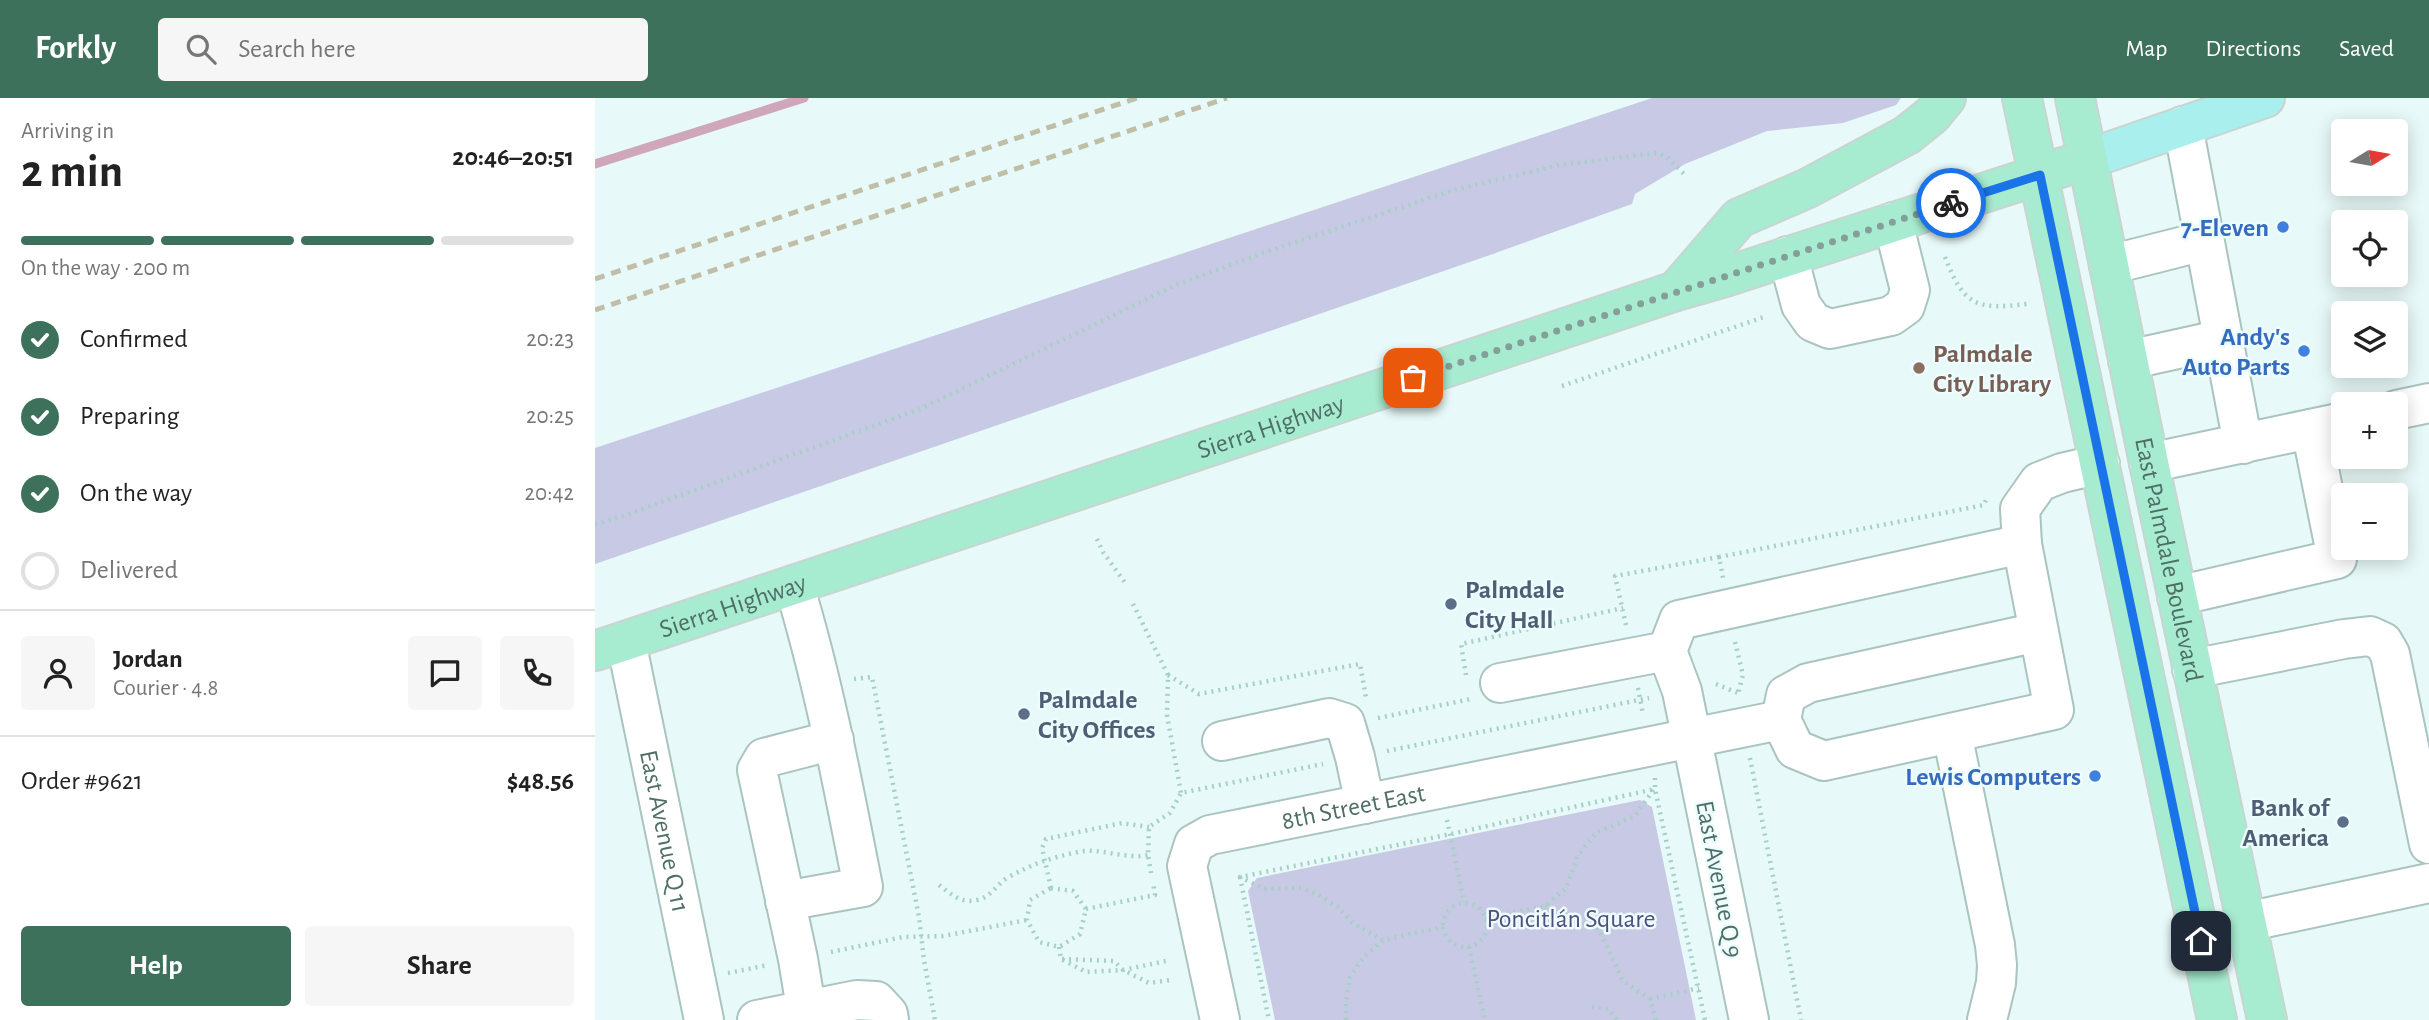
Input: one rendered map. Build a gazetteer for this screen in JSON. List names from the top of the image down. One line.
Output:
{"streets":{"highway":["Sierra Highway","East Palmdale Boulevard"],"street":["8th Street East","East Avenue Q 11","East Avenue Q 9"]},"crossings":[["Sierra Highway","East Palmdale Boulevard"],["Sierra Highway","East Avenue Q 11"],["8th Street East","East Avenue Q 9"]],"parks":["Poncitlán Square"],"places":["7-Eleven","Andy's Auto Parts","Palmdale City Library","Palmdale City Hall","Palmdale City Offices","Lewis Computers","Bank of America"],"north":"right","page":{"header":"Forkly","search":"Search here","nav":["Map","Directions","Saved"],"heading":["2 min","Arriving in","20:46–20:51"],"panel":["Jordan","Courier · 4.8","Order #9621","$48.56"],"map_buttons":["+","−"],"bar":"On the way · 200 m","list":[["Confirmed","20:23"],["Preparing","20:25"],["On the way","20:42"],"Delivered"],"buttons":["Help","Share"]}}
